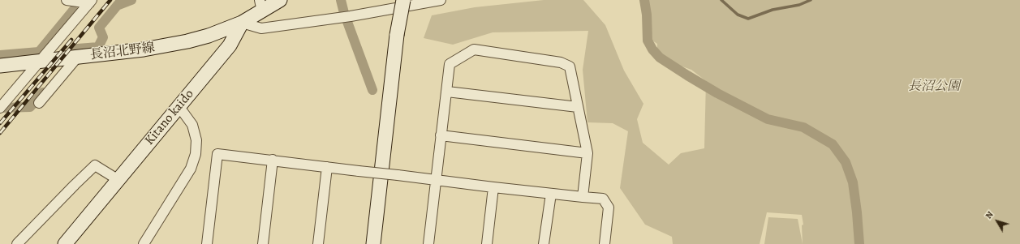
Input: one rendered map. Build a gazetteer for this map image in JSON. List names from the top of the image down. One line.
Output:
{"streets":{"main road":["長沼北野線","Kitano kaido"]},"crossings":[["長沼北野線","Kitano kaido"]],"parks":["長沼公園"],"north":"top left"}
